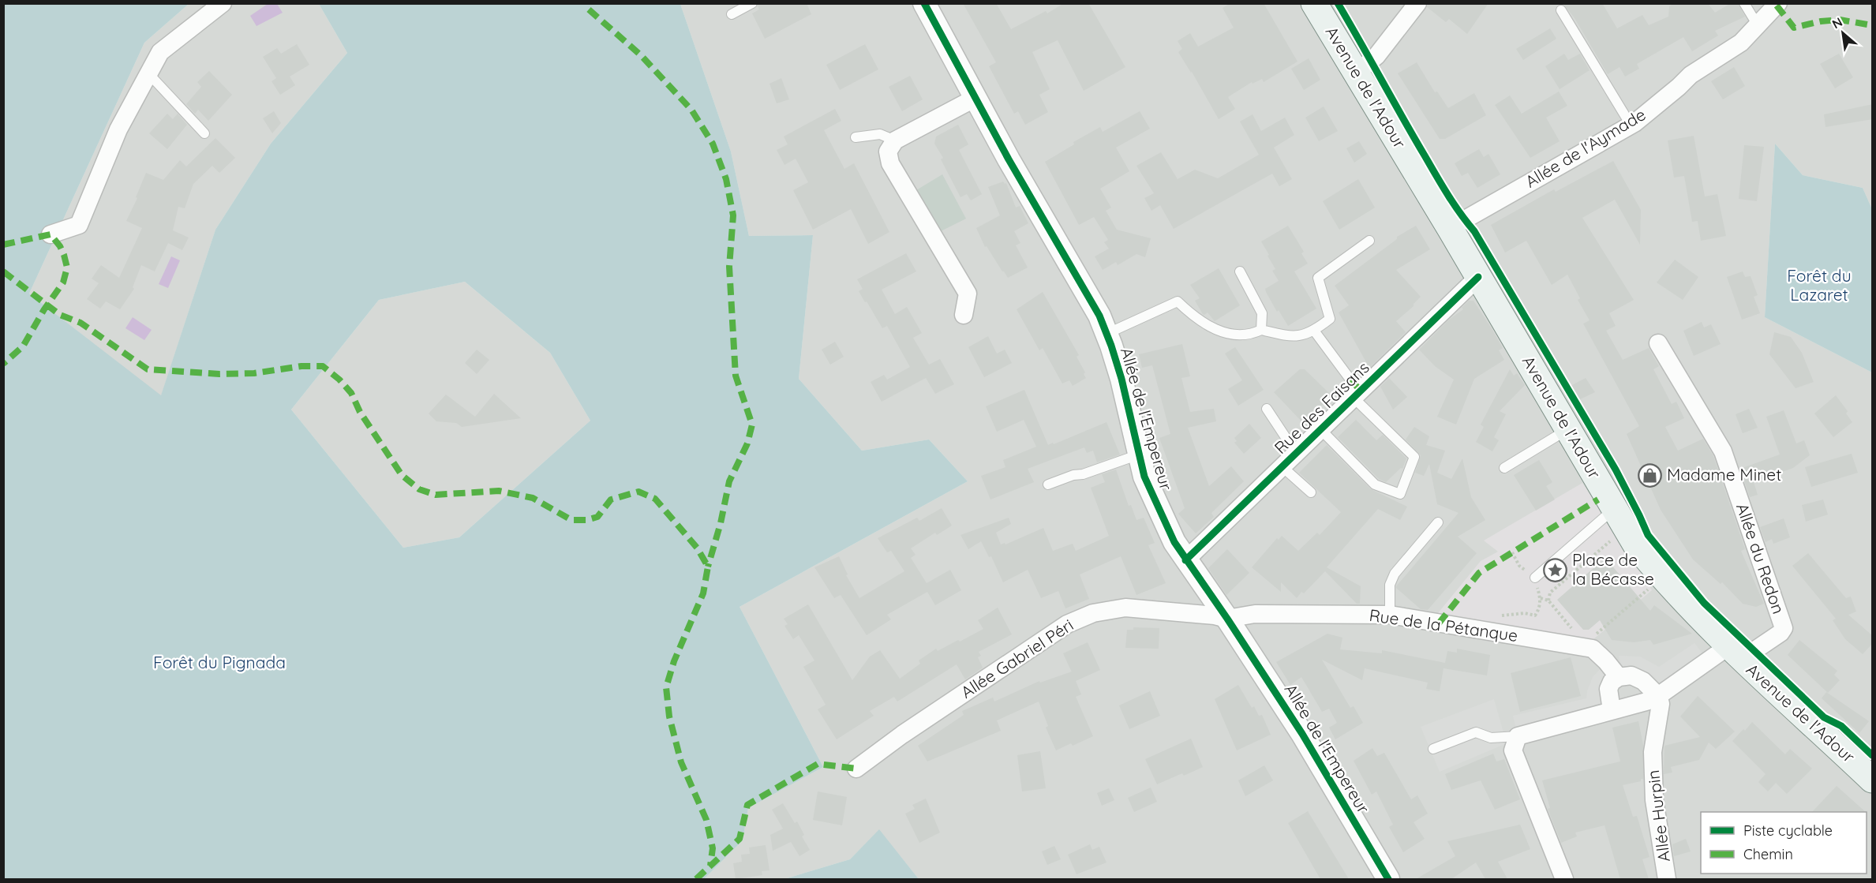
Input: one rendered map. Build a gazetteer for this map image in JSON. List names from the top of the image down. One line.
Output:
{"streets":{"main road":["Avenue de l'Adour"],"street":["Allée de l'Aymade","Rue des Faisans","Allée de l'Empereur","Allée du Redon","Rue de la Pétanque","Allée Gabriel Péri","Allée Hurpin"]},"crossings":[["Avenue de l'Adour","Allée de l'Aymade"],["Avenue de l'Adour","Rue des Faisans"],["Avenue de l'Adour","Allée du Redon"],["Rue des Faisans","Allée de l'Empereur"],["Allée de l'Empereur","Rue de la Pétanque"],["Allée de l'Empereur","Allée Gabriel Péri"],["Rue de la Pétanque","Allée Gabriel Péri"]],"parks":["Forêt du Lazaret","Forêt du Pignada"],"places":{"shop":["Madame Minet"],"place":["Place de la Bécasse"]},"legend":["Piste cyclable","Chemin"],"north":"top left"}
